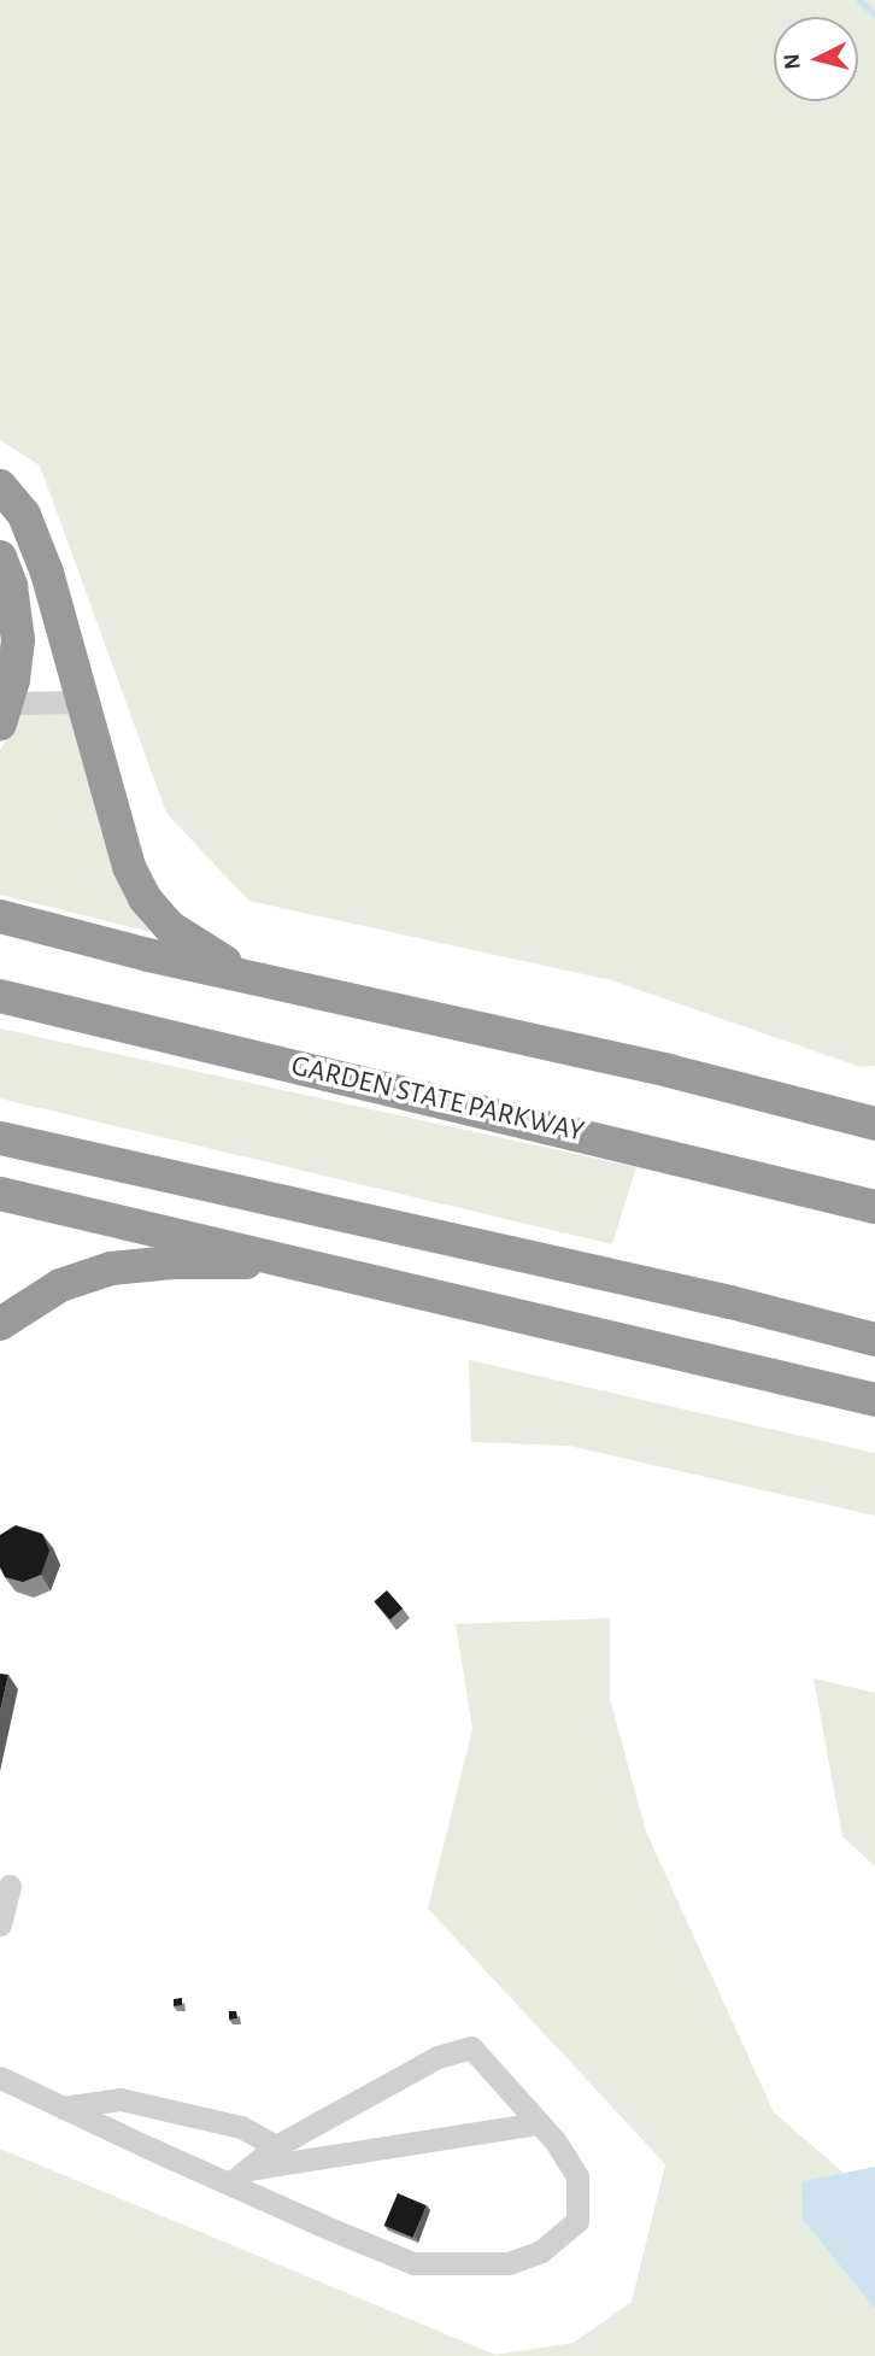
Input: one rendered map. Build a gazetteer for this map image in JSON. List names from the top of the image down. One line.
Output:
{"streets":{"highway":["GARDEN STATE PARKWAY"]},"north":"left"}
